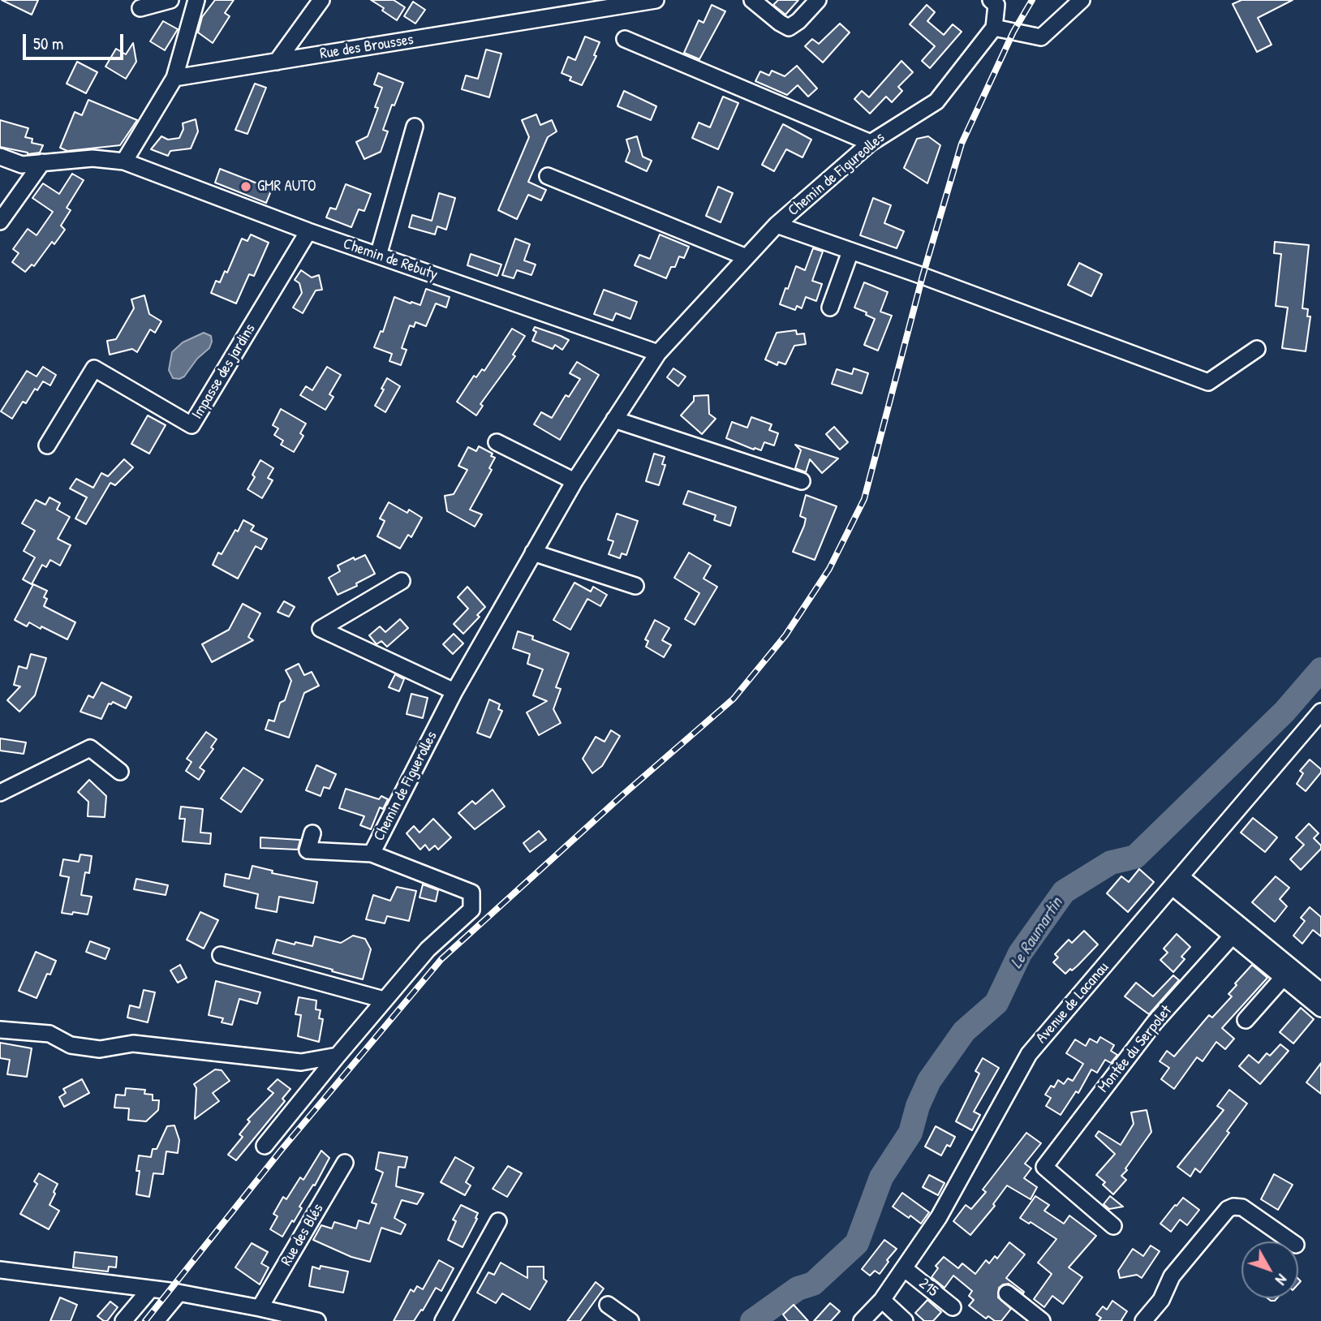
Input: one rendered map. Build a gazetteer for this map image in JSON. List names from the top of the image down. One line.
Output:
{"streets":{"street":["Rue des Brousses","Chemin de Figureolles","Chemin de Rebuty","Impasse des jardins","Chemin de Figuerolles","Avenue de Lacanau","Montée du Serpolet","Rue des Blés","215"]},"crossings":[["Chemin de Figureolles","Chemin de Rebuty"],["Chemin de Figureolles","Chemin de Figuerolles"],["Chemin de Rebuty","Impasse des jardins"],["Chemin de Rebuty","Chemin de Figuerolles"],["Avenue de Lacanau","215"]],"water":["Le Raumartin"],"places":["GMR AUTO"],"scale_bar":"50 m","north":"bottom right"}
